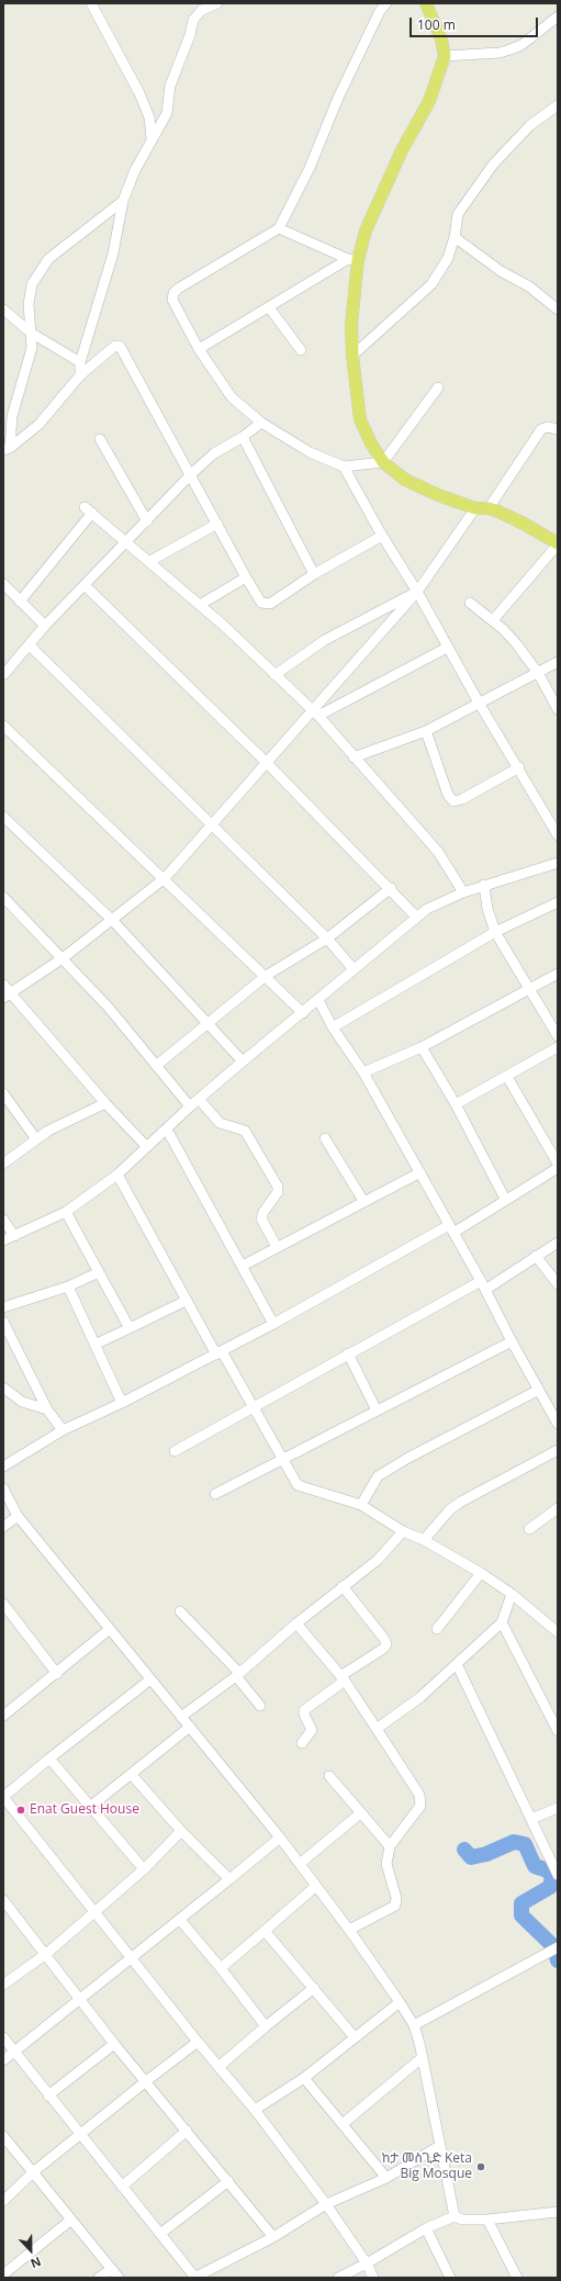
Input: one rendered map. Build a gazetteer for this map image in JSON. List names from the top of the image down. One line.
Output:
{"places":["Enat Guest House","ከታ መስጊድ Keta Big Mosque"],"scale_bar":"100 m","north":"bottom"}
